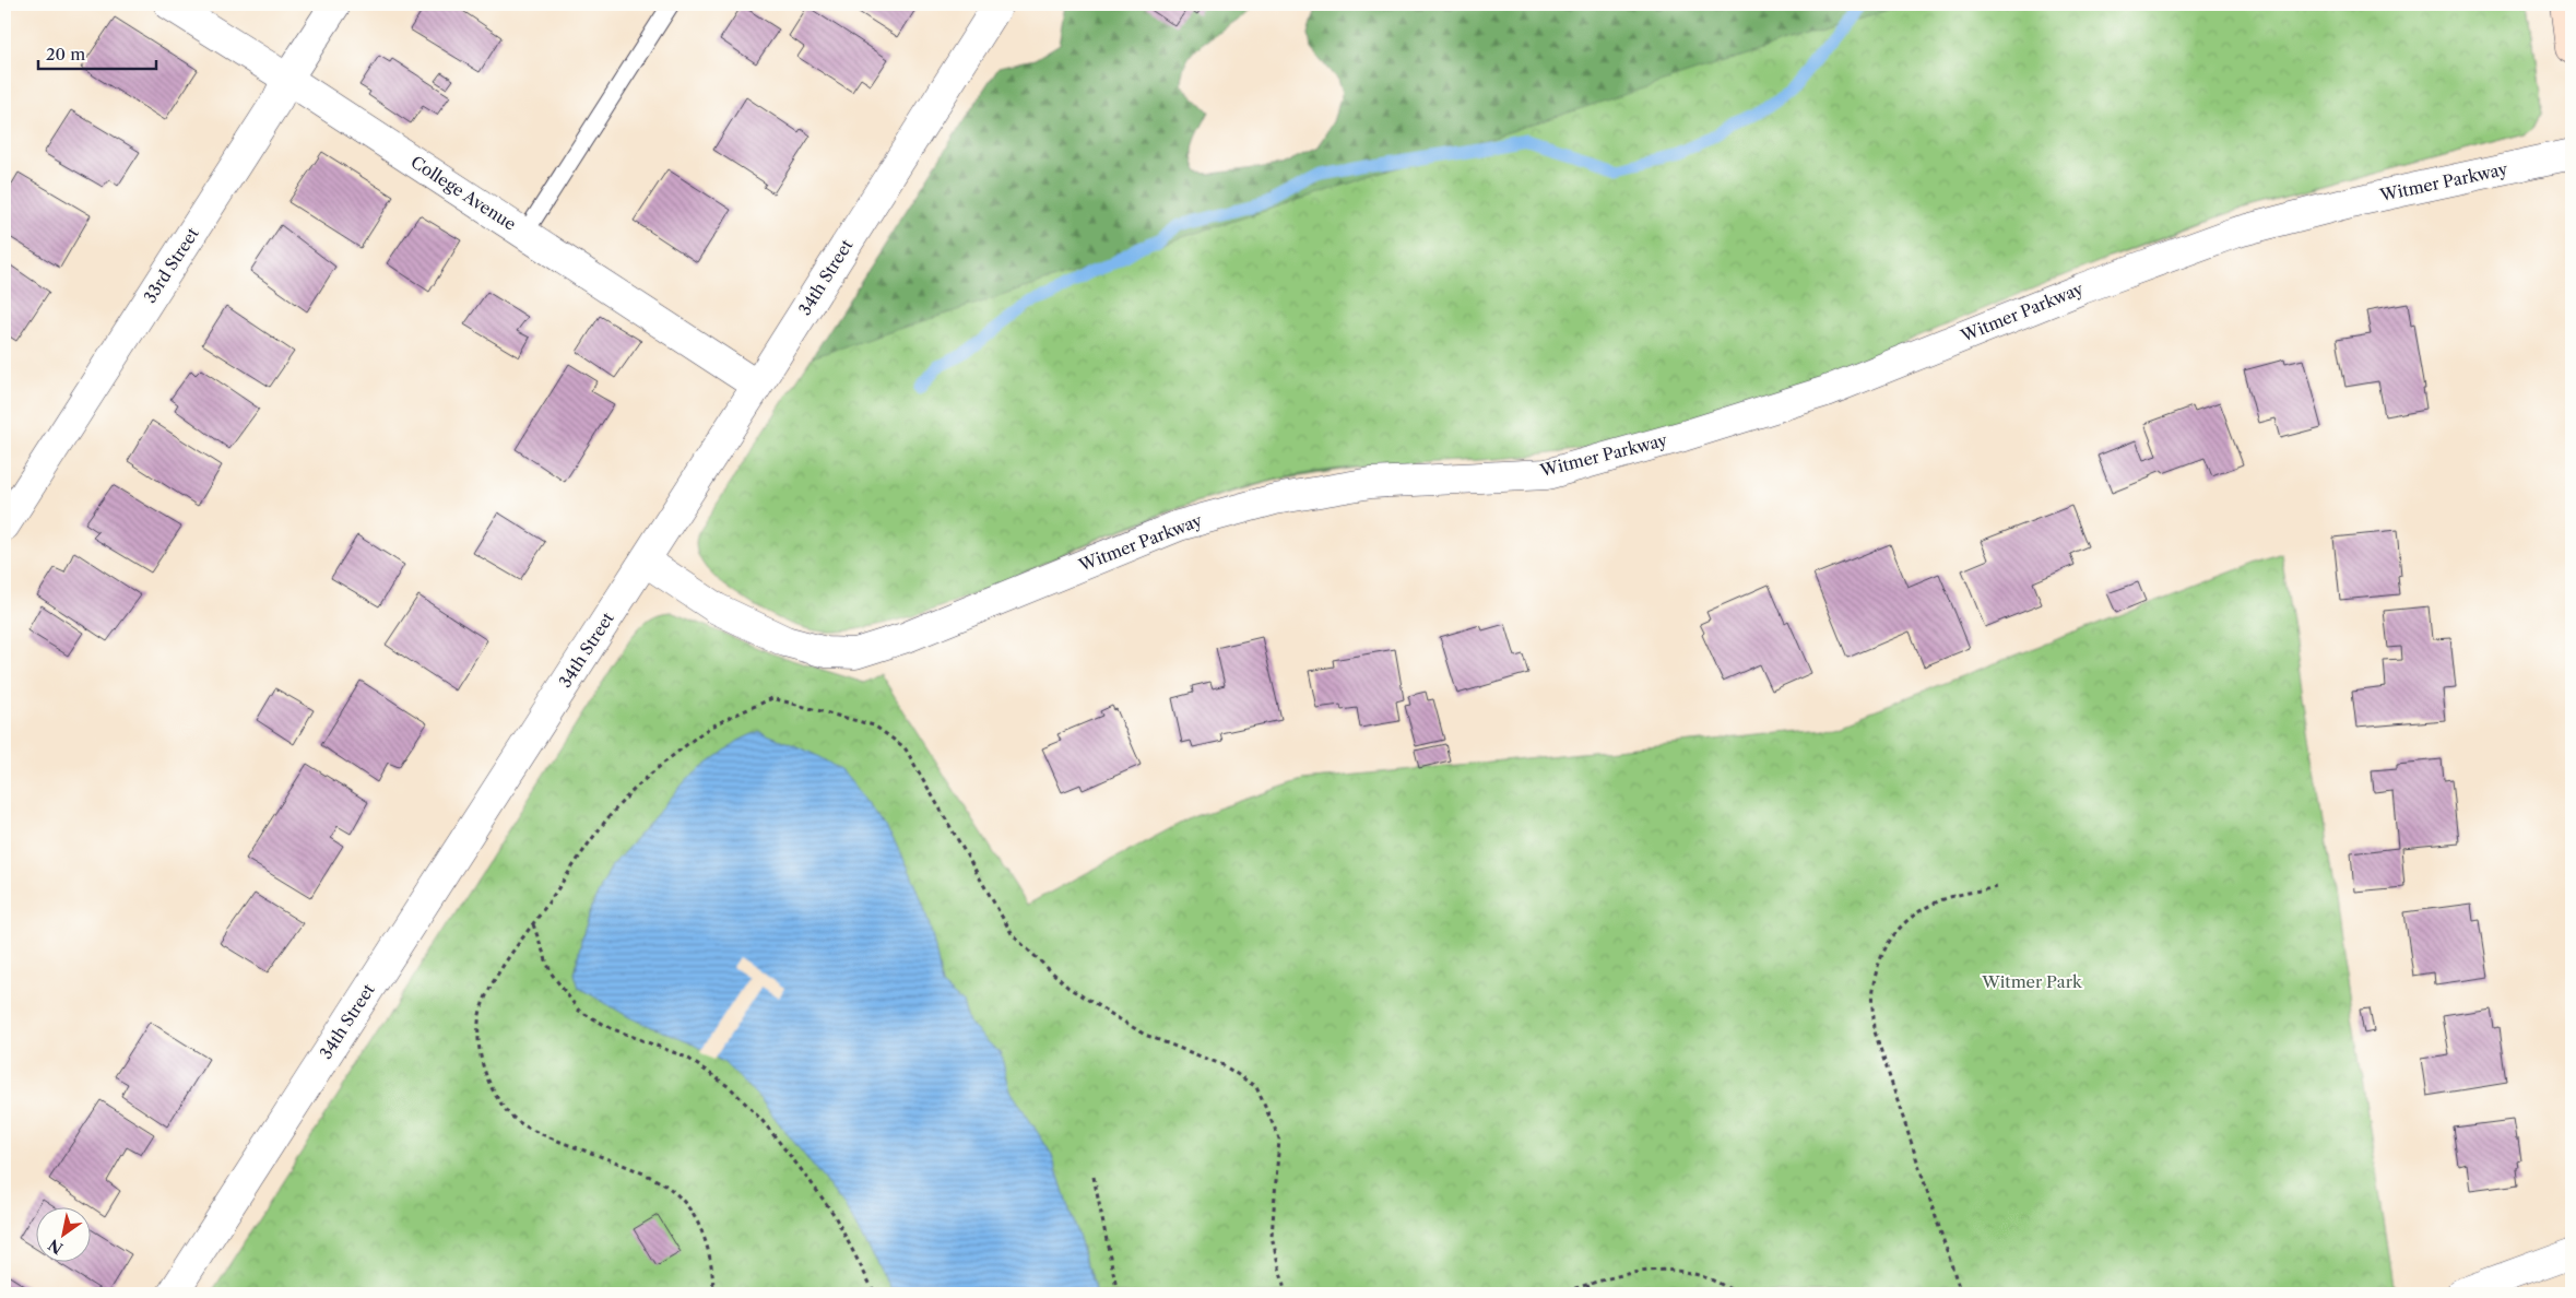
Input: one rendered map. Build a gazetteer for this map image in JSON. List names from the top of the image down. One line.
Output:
{"streets":{"street":["Witmer Parkway","College Avenue","33rd Street","34th Street"]},"crossings":[["Witmer Parkway","34th Street"],["College Avenue","33rd Street"],["College Avenue","34th Street"]],"parks":["Witmer Park"],"scale_bar":"20 m","north":"bottom left"}
